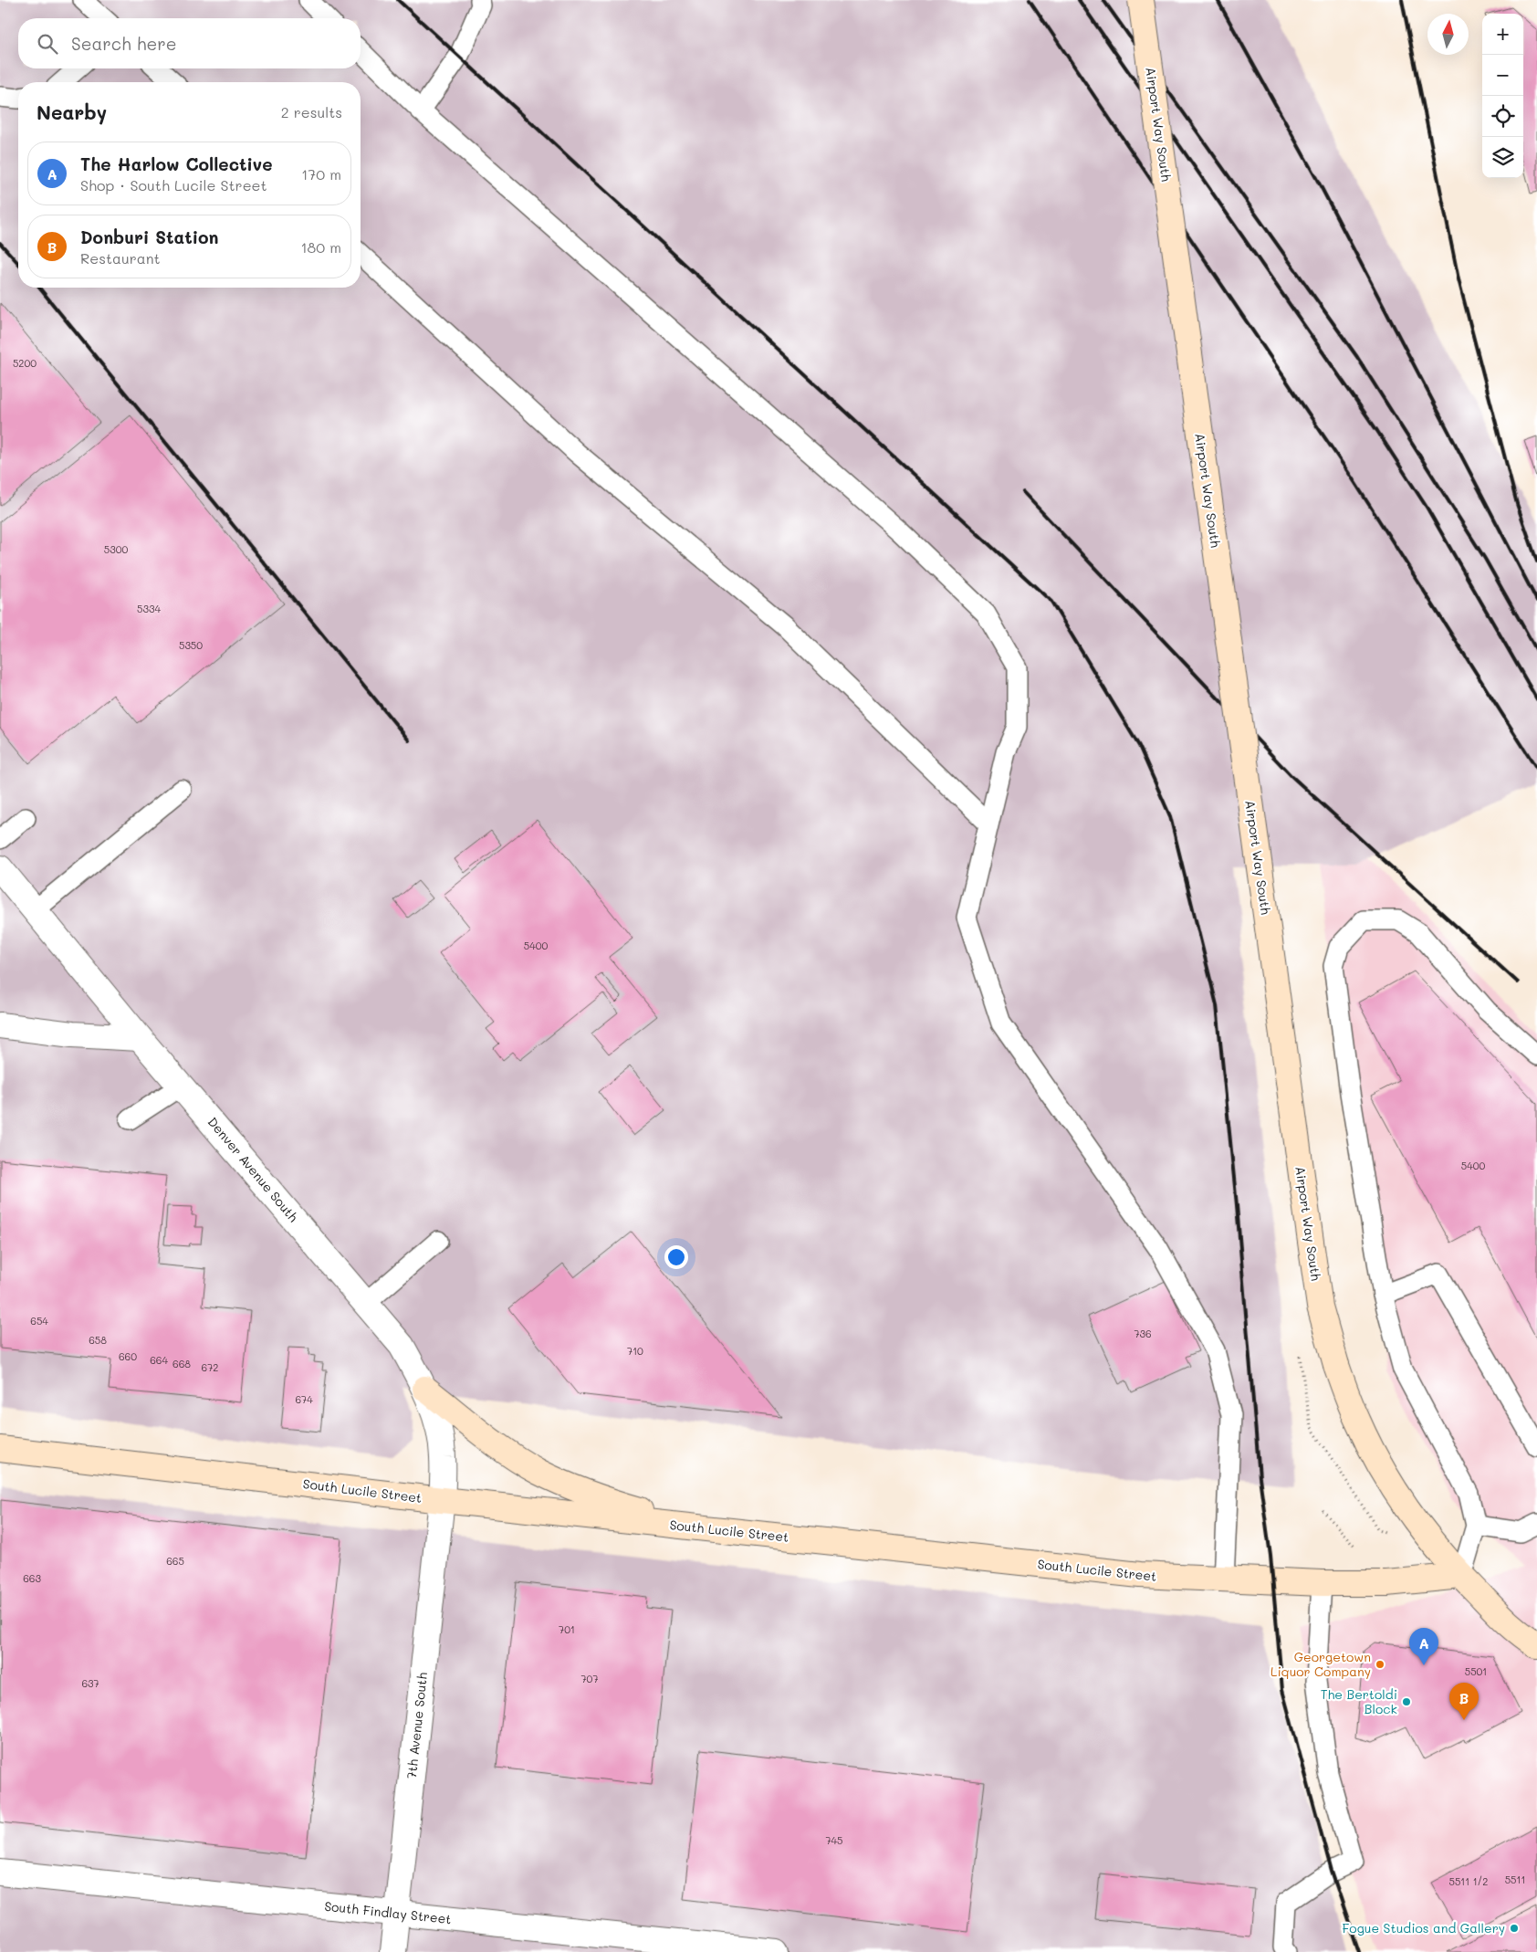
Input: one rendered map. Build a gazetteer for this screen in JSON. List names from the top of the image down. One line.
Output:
{"streets":{"street":["Airport Way South","Denver Avenue South","South Lucile Street","7th Avenue South","South Findlay Street"]},"crossings":[["Airport Way South","South Lucile Street"],["Denver Avenue South","South Lucile Street"],["Denver Avenue South","7th Avenue South"],["South Lucile Street","7th Avenue South"],["7th Avenue South","South Findlay Street"]],"places":["Georgetown Liquor Company","The Bertoldi Block","Fogue Studios and Gallery"],"house_numbers":["5200","5300","5334","5350","5400","5400","654","736","658","710","660","664","668","672","674","665","663","701","5501","707","637","745","5511","5511 1/2"],"north":"top","page":{"map_buttons":["+","−"],"search":"Search here","heading":["Nearby","2 results"],"list":[{"mark":"A","name":"The Harlow Collective","note":"Shop · South Lucile Street","value":"170 m"},{"mark":"B","name":"Donburi Station","note":"Restaurant","value":"180 m"}],"pins":["A","B"]}}
